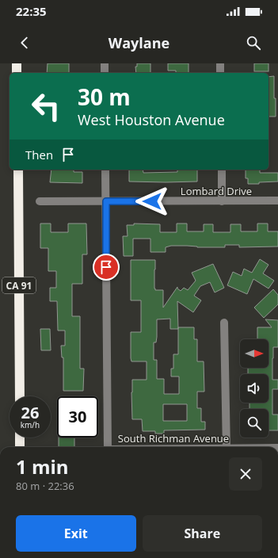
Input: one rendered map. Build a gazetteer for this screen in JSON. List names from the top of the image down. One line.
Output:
{"streets":{"highway":["CA 91"],"street":["Lombard Drive"]},"north":"right","page":{"status":"22:35","header":"Waylane","turn":["30 m","West Houston Avenue"],"then":"Then","speed":"26 km/h","limit":"30","heading":["1 min","80 m · 22:36"],"buttons":["Exit","Share"]}}
